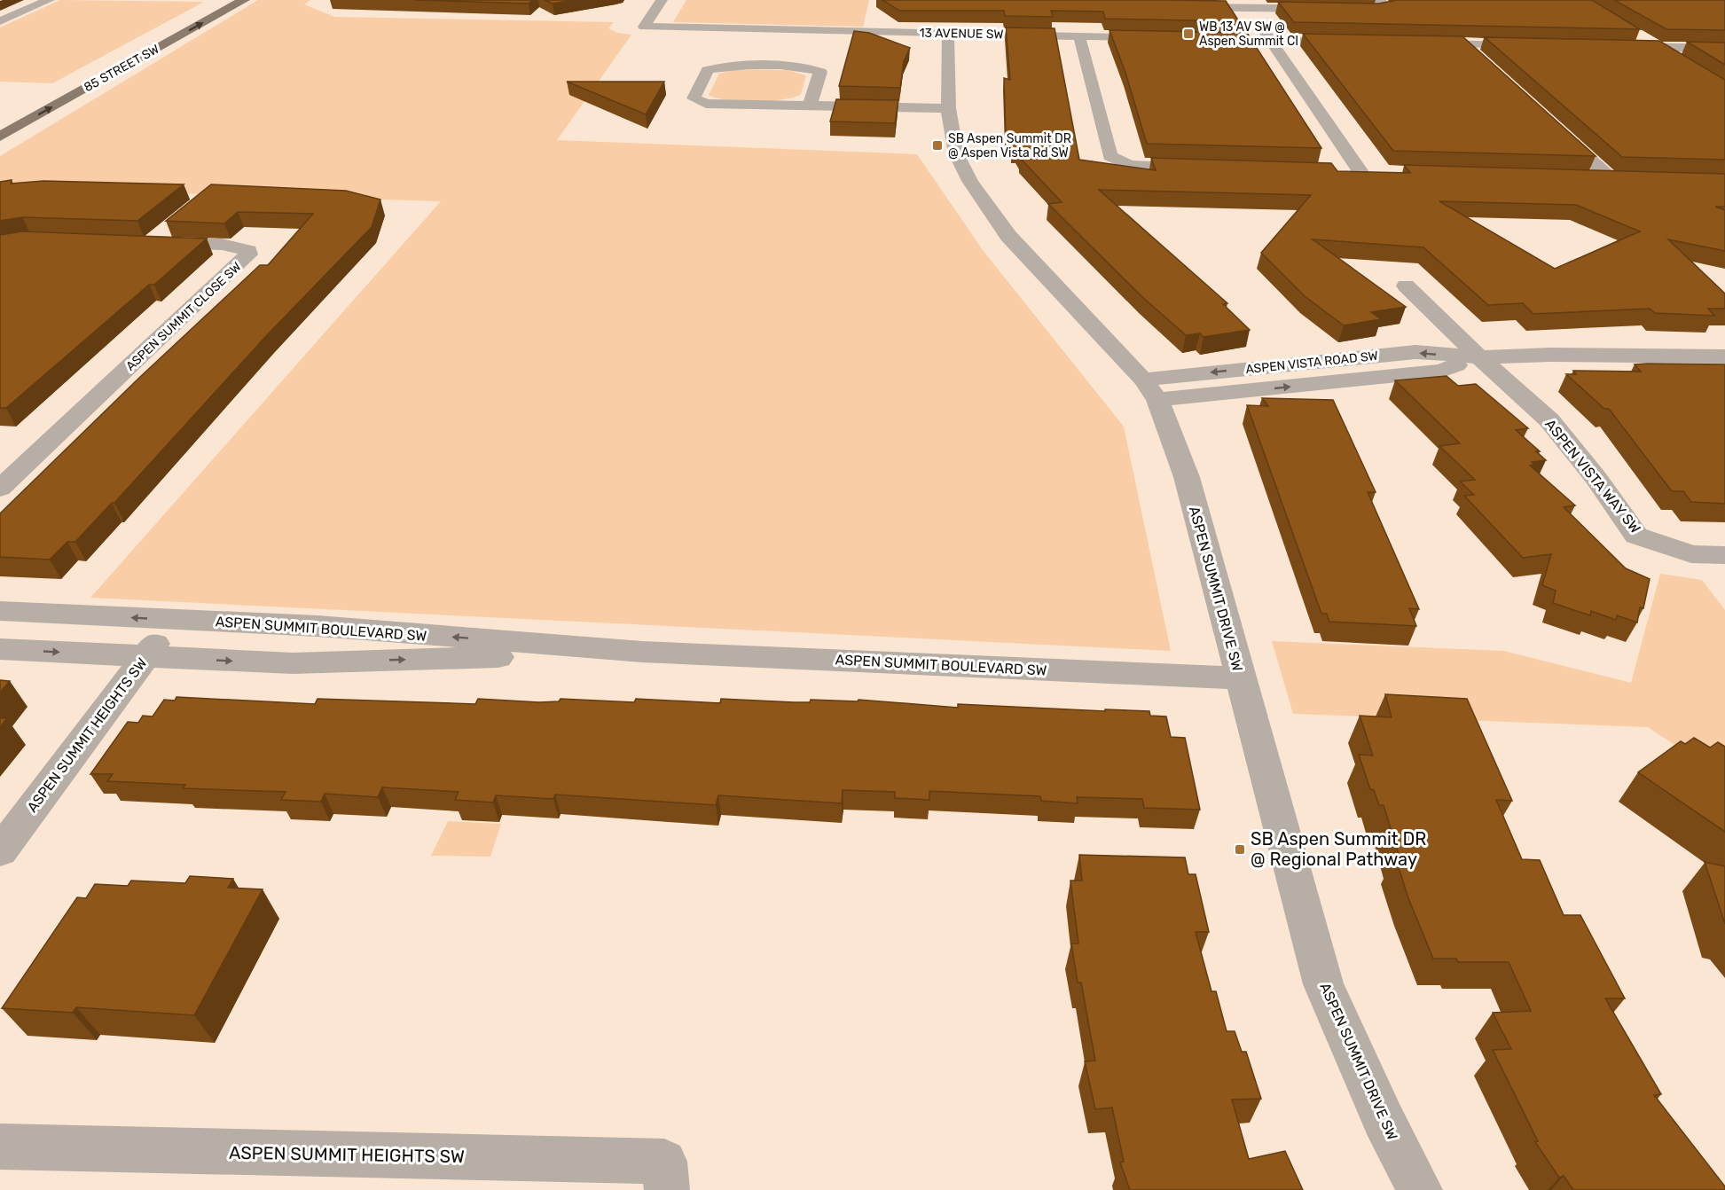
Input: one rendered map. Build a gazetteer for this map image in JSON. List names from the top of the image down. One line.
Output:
{"streets":{"main road":["85 STREET SW"],"street":["13 AVENUE SW","ASPEN SUMMIT CLOSE SW","ASPEN VISTA ROAD SW","ASPEN VISTA WAY SW","ASPEN SUMMIT DRIVE SW","ASPEN SUMMIT BOULEVARD SW","ASPEN SUMMIT HEIGHTS SW"]},"crossings":[["13 AVENUE SW","ASPEN SUMMIT DRIVE SW"],["ASPEN VISTA ROAD SW","ASPEN VISTA WAY SW"],["ASPEN VISTA ROAD SW","ASPEN SUMMIT DRIVE SW"],["ASPEN SUMMIT DRIVE SW","ASPEN SUMMIT BOULEVARD SW"],["ASPEN SUMMIT BOULEVARD SW","ASPEN SUMMIT HEIGHTS SW"]],"places":{"transit":["WB 13 AV SW @ Aspen Summit CI","SB Aspen Summit DR @ Aspen Vista Rd SW","SB Aspen Summit DR @ Regional Pathway"]}}
